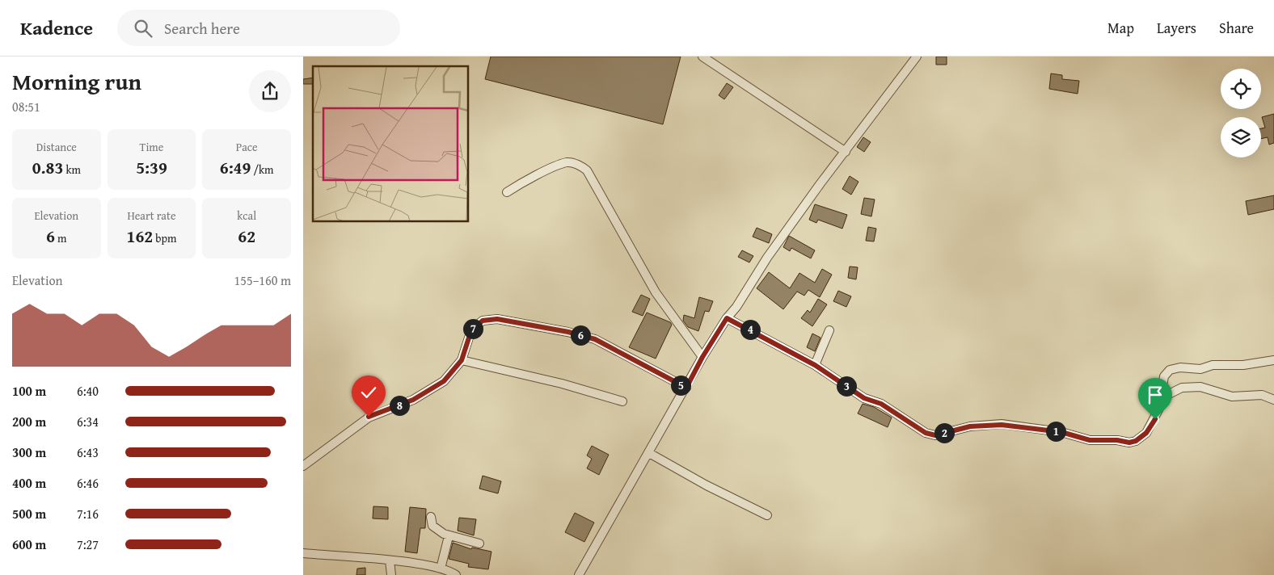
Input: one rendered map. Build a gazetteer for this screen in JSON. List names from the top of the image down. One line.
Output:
{"page":{"header":"Kadence","search":"Search here","nav":["Map","Layers","Share"],"heading":["Morning run","08:51"],"stats":[["Distance","0.83 km"],["Time","5:39"],["Pace","6:49 /km"],["Elevation","6 m"],["Heart rate","162 bpm"],["kcal","62"]],"chart":["Elevation","155–160 m"],"pins":["7","4","6","5","3","8","1","2"],"list":[{"name":"100 m","note":"6:40"},{"name":"200 m","note":"6:34"},{"name":"300 m","note":"6:43"},{"name":"400 m","note":"6:46"},{"name":"500 m","note":"7:16"},{"name":"600 m","note":"7:27"}]}}
